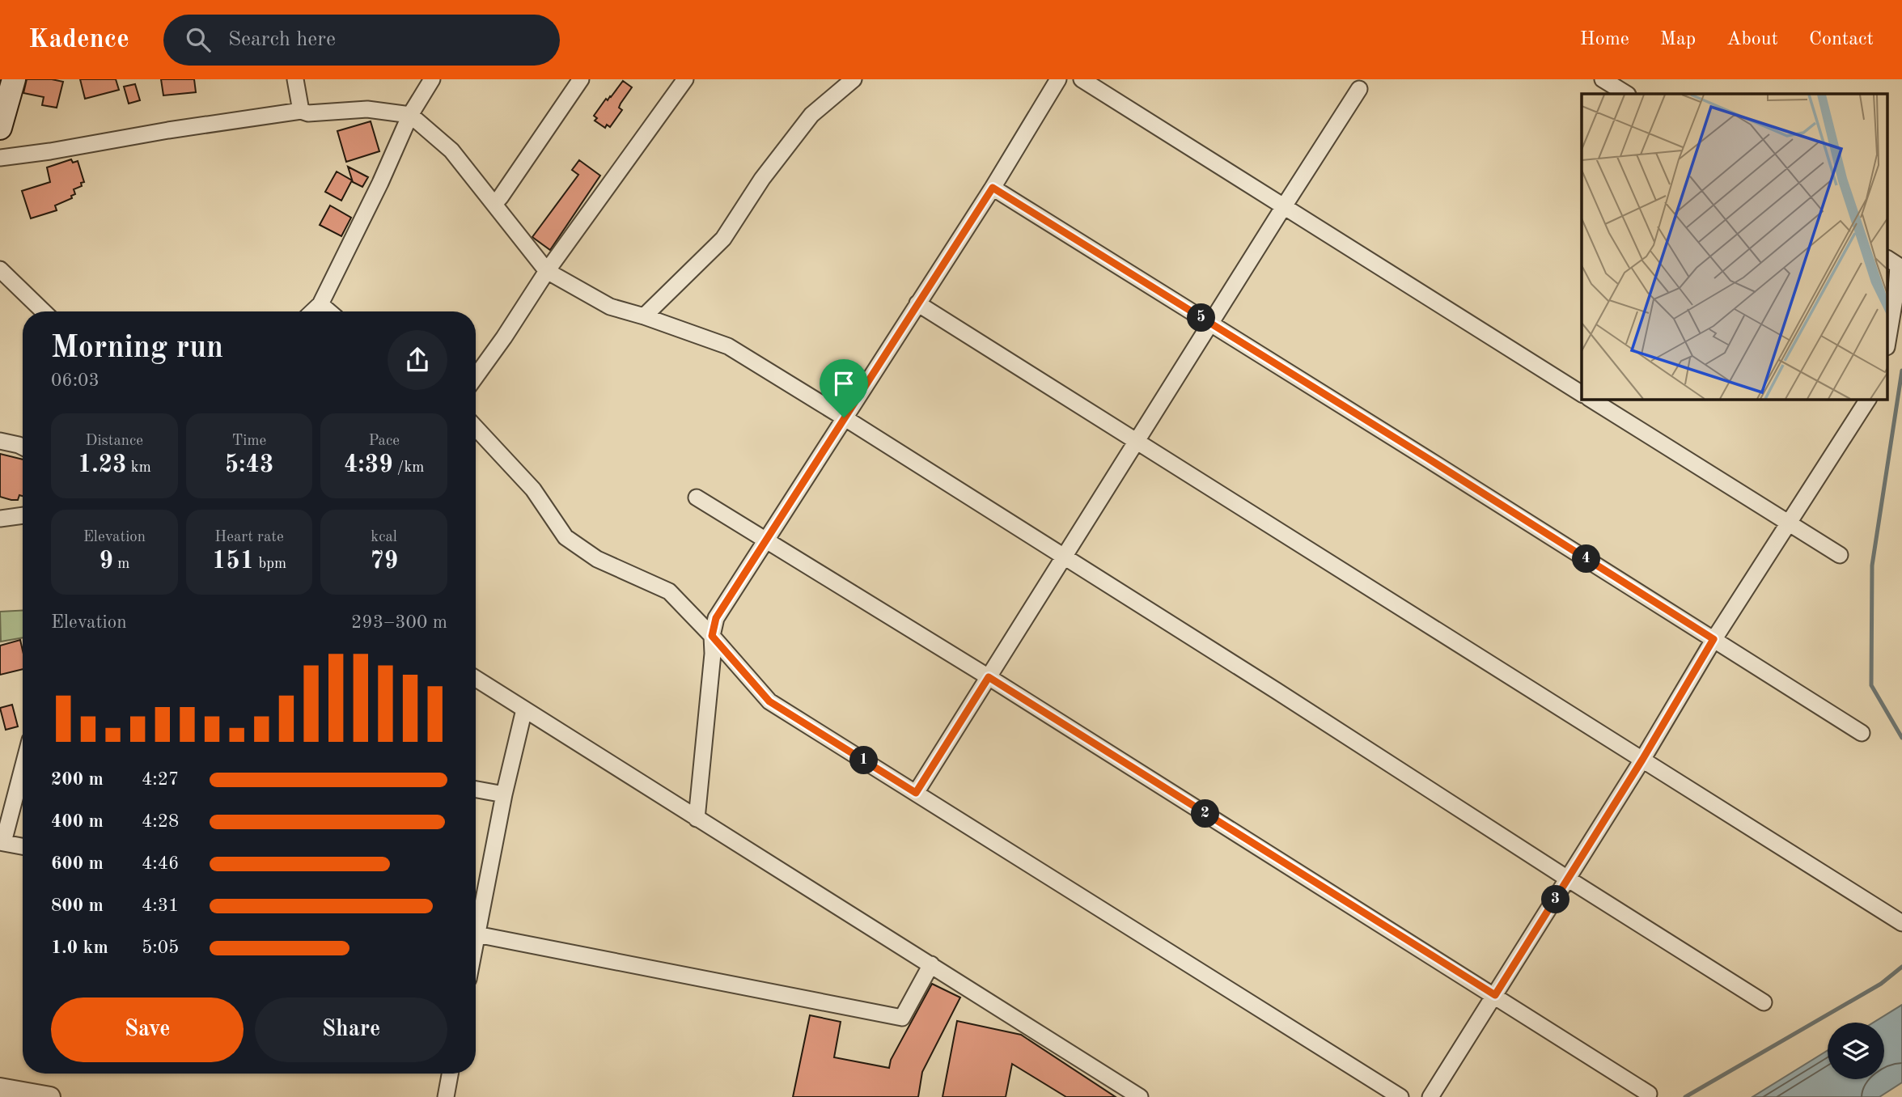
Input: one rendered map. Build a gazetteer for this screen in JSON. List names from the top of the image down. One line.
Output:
{"page":{"header":"Kadence","search":"Search here","nav":["Home","Map","About","Contact"],"pins":["5","4","1","2","3"],"heading":["Morning run","06:03"],"stats":[["Distance","1.23 km"],["Time","5:43"],["Pace","4:39 /km"],["Elevation","9 m"],["Heart rate","151 bpm"],["kcal","79"]],"chart":["Elevation","293–300 m"],"list":[{"name":"200 m","note":"4:27"},{"name":"400 m","note":"4:28"},{"name":"600 m","note":"4:46"},{"name":"800 m","note":"4:31"},{"name":"1.0 km","note":"5:05"}],"buttons":["Save","Share"]}}
